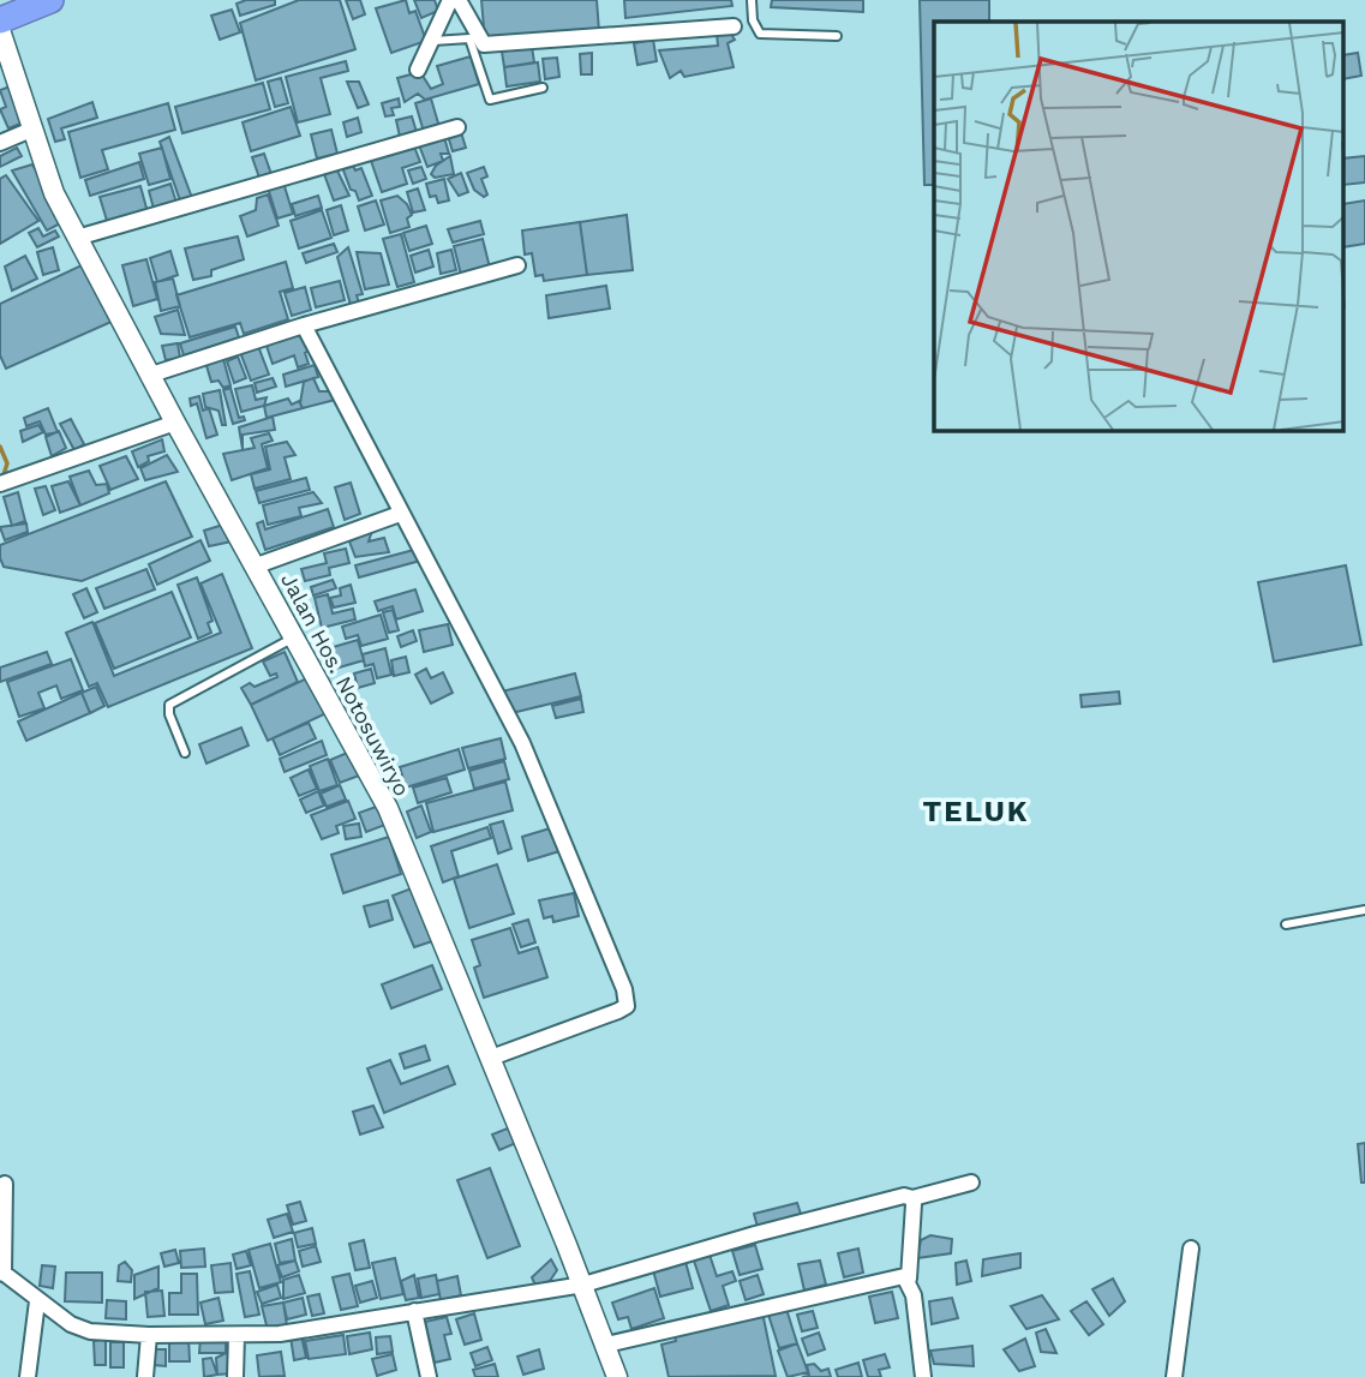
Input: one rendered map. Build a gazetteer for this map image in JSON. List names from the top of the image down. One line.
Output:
{"streets":{"street":["Jalan Hos. Notosuwiryo"]},"districts":["TELUK"]}
